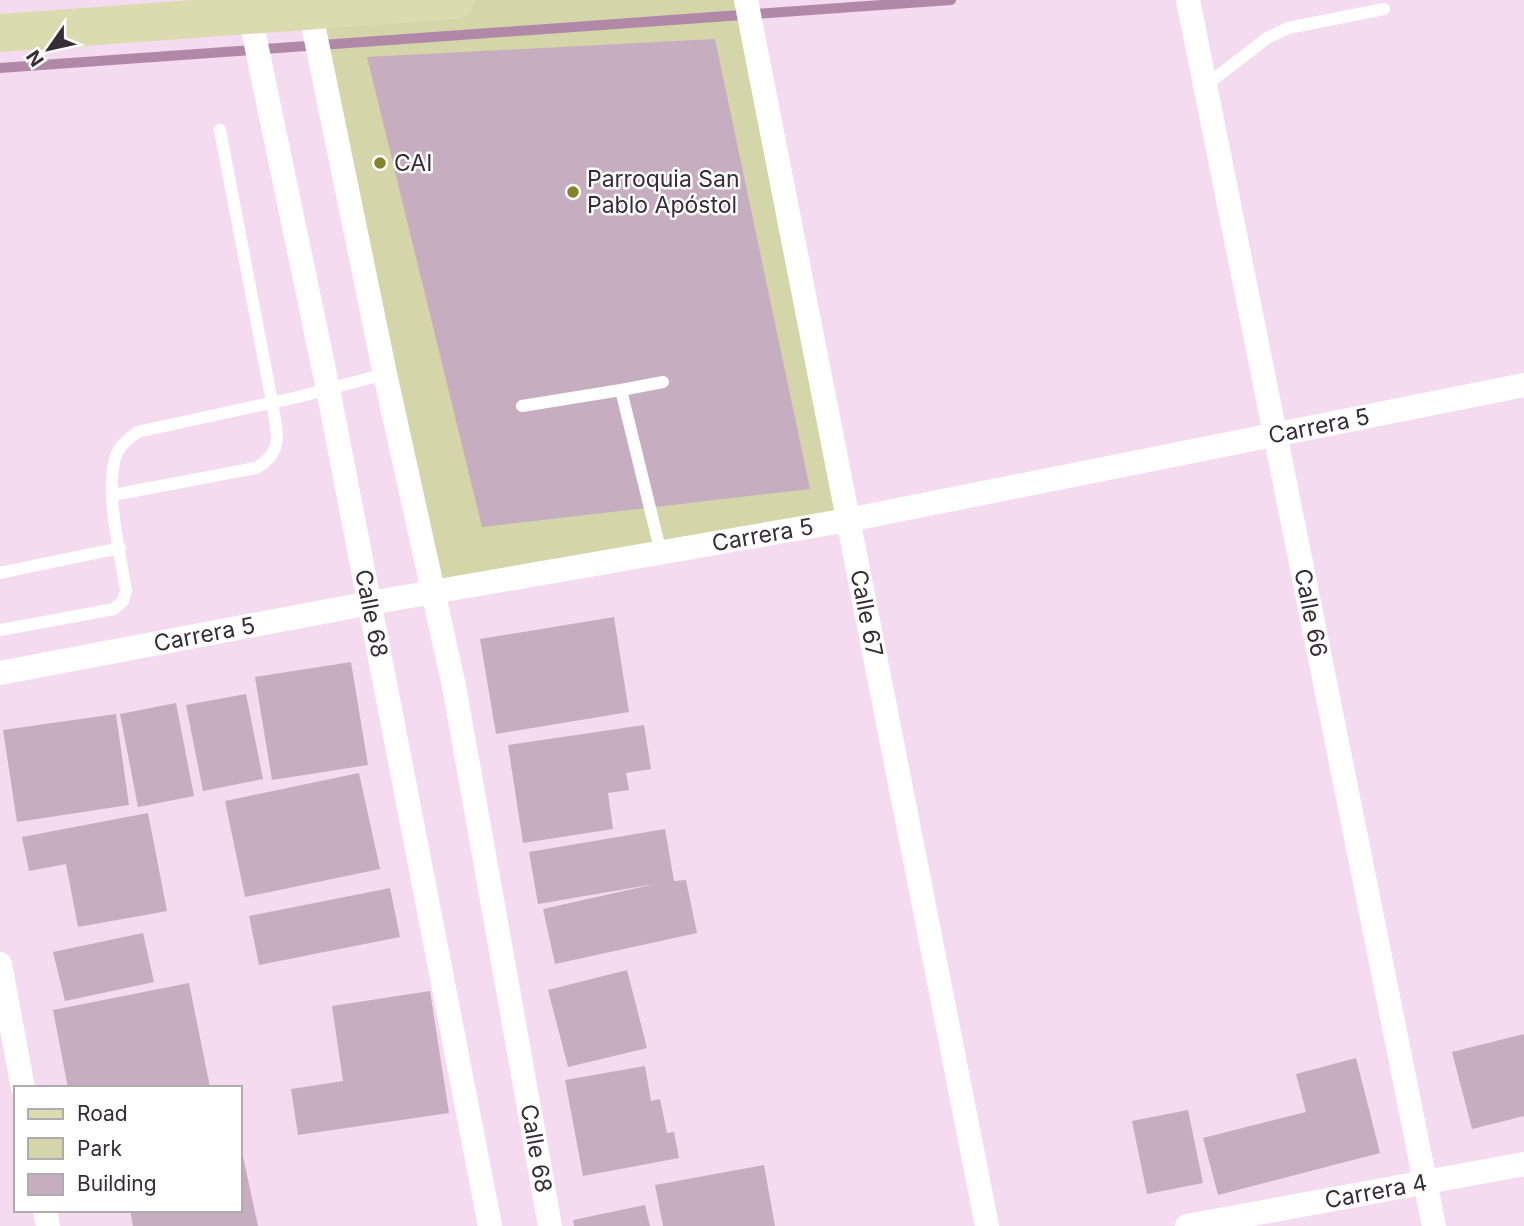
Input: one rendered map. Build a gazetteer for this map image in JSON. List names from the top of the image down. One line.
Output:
{"streets":{"street":["Carrera 5","Calle 68","Calle 67","Calle 66","Carrera 4"]},"crossings":[["Carrera 5","Calle 68"],["Carrera 5","Calle 67"],["Carrera 5","Calle 66"],["Calle 66","Carrera 4"]],"places":["CAI","Parroquia San Pablo Apóstol"],"legend":["Road","Park","Building"],"north":"bottom left"}
